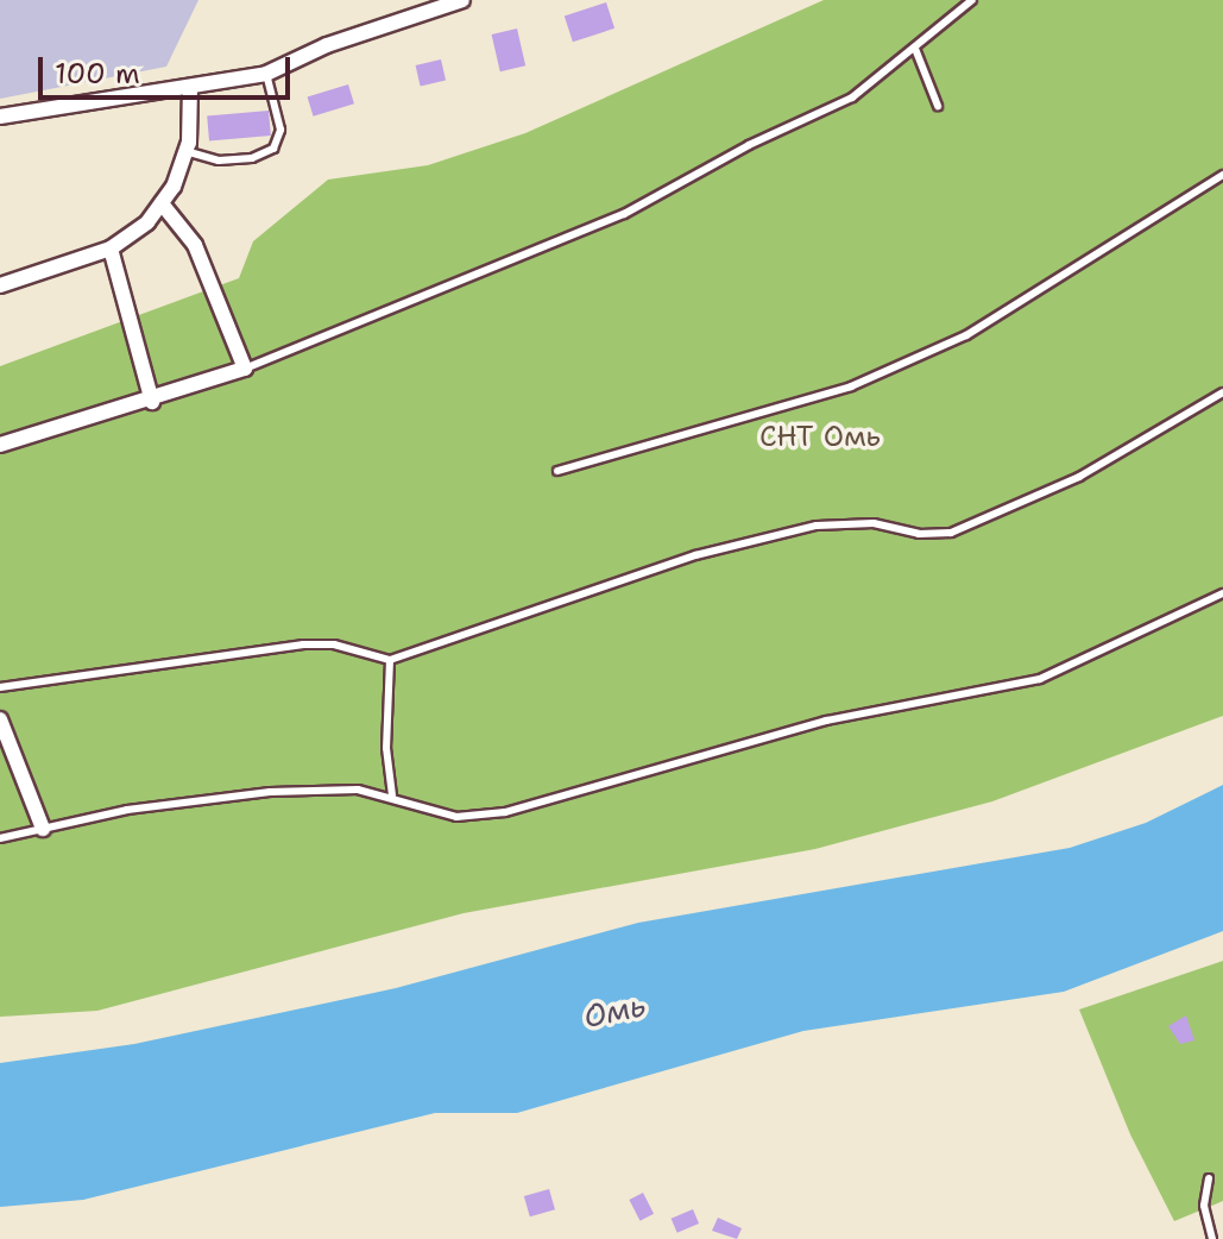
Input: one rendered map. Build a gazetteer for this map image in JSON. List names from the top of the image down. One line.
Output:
{"water":["Омь"],"parks":["СНТ Омь"],"scale_bar":"100 m"}
